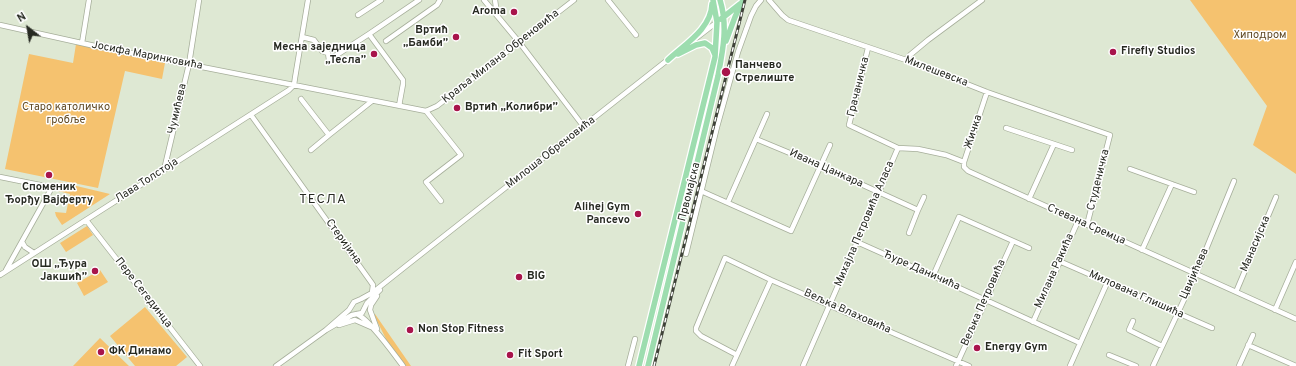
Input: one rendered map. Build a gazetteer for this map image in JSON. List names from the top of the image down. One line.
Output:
{"streets":{"main road":["Првомајска"],"street":["Јосифа Маринковића","Краља Милана Обреновића","Милешевска","Грачаничка","Чумићева","Жичка","Милоша Обреновића","Ивана Цанкара","Студеничка","Лава Толстоја","Михајла Петровића Аласа","Стевана Сремца","Стеријина","Манасијска","Ђуре Даничића","Милана Ракића","Цвијићева","Пере Сегединца","Милована Глишића","Вељка Петровића","Вељка Влаховића"]},"crossings":[["Јосифа Маринковића","Краља Милана Обреновића"],["Јосифа Маринковића","Чумићева"],["Јосифа Маринковића","Лава Толстоја"],["Милешевска","Грачаничка"],["Милешевска","Жичка"],["Милешевска","Студеничка"],["Грачаничка","Михајла Петровића Аласа"],["Чумићева","Лава Толстоја"],["Жичка","Стевана Сремца"],["Милоша Обреновића","Првомајска"],["Ивана Цанкара","Михајла Петровића Аласа"],["Студеничка","Стевана Сремца"],["Лава Толстоја","Стеријина"],["Лава Толстоја","Пере Сегединца"],["Михајла Петровића Аласа","Ђуре Даничића"],["Михајла Петровића Аласа","Вељка Влаховића"],["Стевана Сремца","Манасијска"],["Стевана Сремца","Милана Ракића"],["Стевана Сремца","Цвијићева"],["Ђуре Даничића","Милана Ракића"],["Ђуре Даничића","Вељка Петровића"],["Милана Ракића","Милована Глишића"],["Цвијићева","Милована Глишића"],["Вељка Петровића","Вељка Влаховића"]],"districts":["ТЕСЛА"],"parks":["Хиподром","Старо католичко гробље"],"places":["Aroma","Вртић „Бамби”","Firefly Studios","Месна заједница „Тесла”","Панчево Стрелиште","Вртић „Колибри”","Споменик Ђорђу Вајферту","Alihej Gym Pancevo","ОШ „Ђура Јакшић”","BIG","Non Stop Fitness","Energy Gym","ФК Динамо","Fit Sport"],"north":"top left"}
